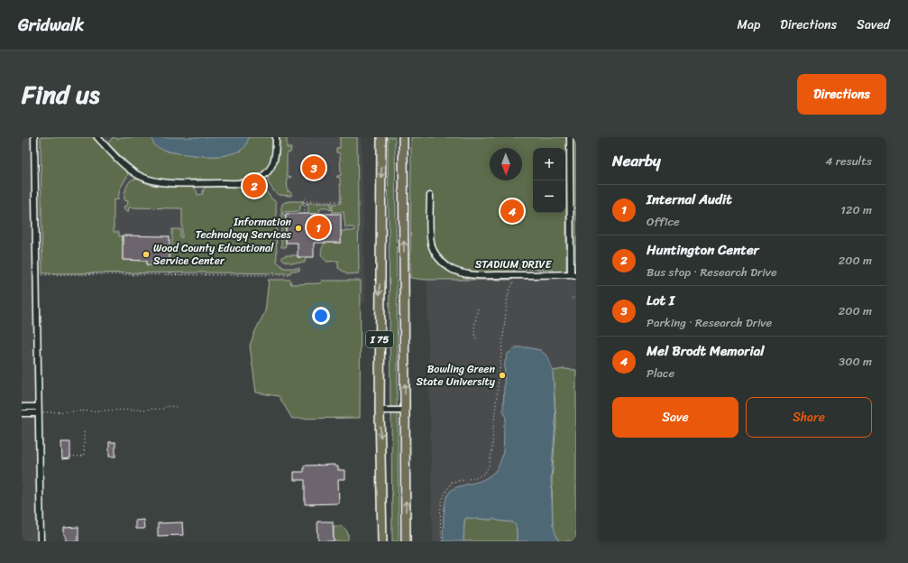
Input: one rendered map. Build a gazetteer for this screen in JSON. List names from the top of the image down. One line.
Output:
{"streets":{"highway":["I 75"],"street":["STADIUM DRIVE"]},"places":["Information Technology Services","Wood County Educational Service Center","Bowling Green State University"],"north":"bottom","page":{"header":"Gridwalk","nav":["Map","Directions","Saved"],"title":"Find us","buttons":["Directions",["Save","Share"]],"heading":["Nearby","4 results"],"map_buttons":["+","−"],"pins":["3","2","4","1"],"list":[{"mark":"1","name":"Internal Audit","note":"Office","value":"120 m"},{"mark":"2","name":"Huntington Center","note":"Bus stop · Research Drive","value":"200 m"},{"mark":"3","name":"Lot I","note":"Parking · Research Drive","value":"200 m"},{"mark":"4","name":"Mel Brodt Memorial","note":"Place","value":"300 m"}]}}
